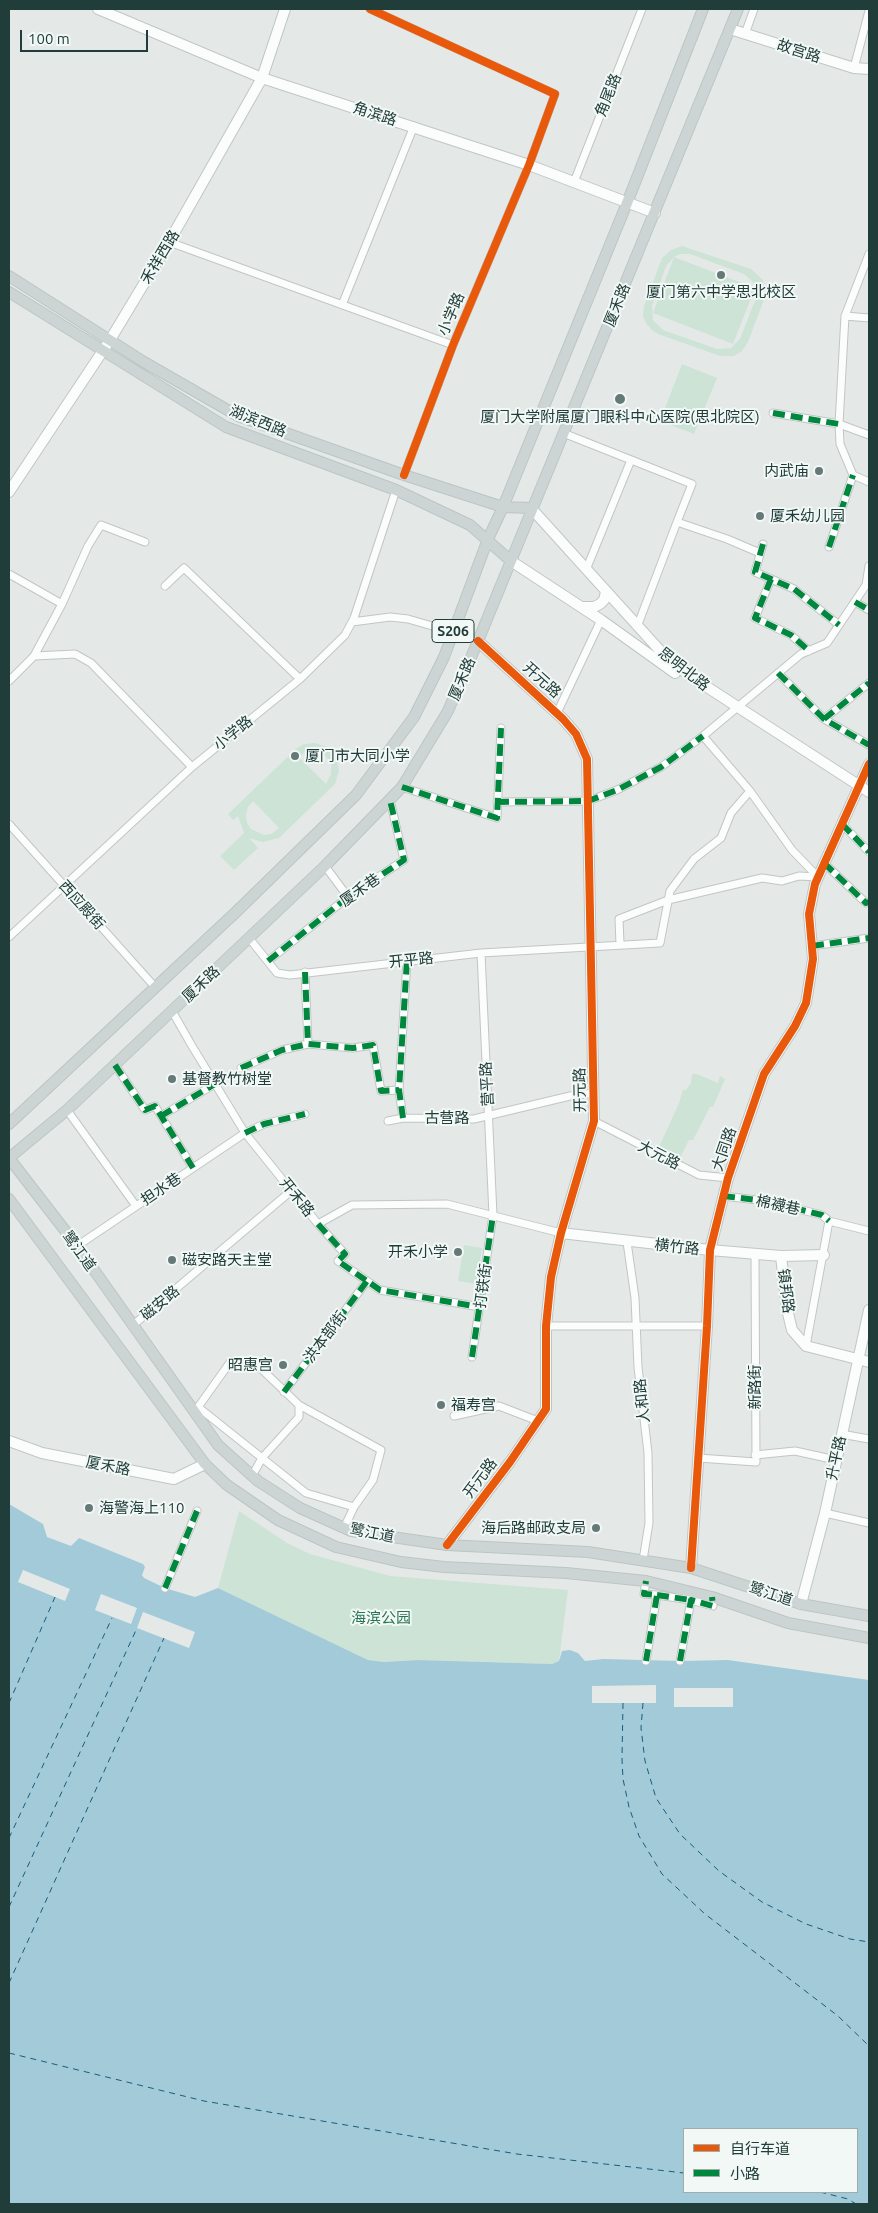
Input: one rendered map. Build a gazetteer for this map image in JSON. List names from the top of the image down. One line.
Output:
{"streets":{"main road":["厦禾路","湖滨西路","S206","鹭江道"],"street":["故宫路","角尾路","角滨路","禾祥西路","小学路","思明北路","开元路","厦禾巷","西应殿街","开平路","营平路","古营路","大同路","大元路","担水巷","开禾路","棉襪巷","横竹路","打铁街","镇邦路","磁安路","洪本部街","新路街","人和路","升平路"]},"crossings":[["故宫路","厦禾路"],["角尾路","角滨路"],["角滨路","禾祥西路"],["角滨路","厦禾路"],["角滨路","小学路"],["禾祥西路","湖滨西路"],["厦禾路","湖滨西路"],["厦禾路","思明北路"],["厦禾路","开元路"],["厦禾路","厦禾巷"],["厦禾路","西应殿街"],["厦禾路","开平路"],["厦禾路","开禾路"],["厦禾路","鹭江道"],["小学路","湖滨西路"],["小学路","西应殿街"],["湖滨西路","思明北路"],["思明北路","大同路"],["开元路","开平路"],["开元路","古营路"],["开元路","大元路"],["开元路","开禾路"],["开元路","横竹路"],["开元路","鹭江道"],["厦禾巷","开平路"],["开平路","营平路"],["营平路","古营路"],["营平路","开禾路"],["营平路","打铁街"],["大同路","大元路"],["大同路","棉襪巷"],["大同路","横竹路"],["大同路","鹭江道"],["担水巷","开禾路"],["担水巷","鹭江道"],["开禾路","横竹路"],["开禾路","打铁街"],["开禾路","磁安路"],["横竹路","镇邦路"],["横竹路","新路街"],["横竹路","人和路"],["鹭江道","磁安路"],["鹭江道","人和路"],["鹭江道","升平路"]],"parks":["海滨公园"],"places":["厦门第六中学思北校区","厦门大学附属厦门眼科中心医院(思北院区)","内武庙","厦禾幼儿园","厦门市大同小学","基督教竹树堂","开禾小学","磁安路天主堂","昭惠宫","福寿宫","海警海上110","海后路邮政支局"],"legend":["自行车道","小路"],"scale_bar":"100 m"}
